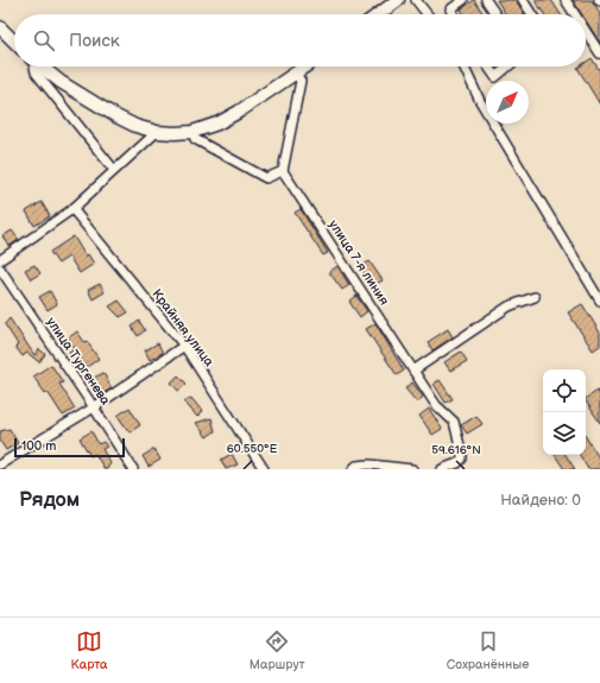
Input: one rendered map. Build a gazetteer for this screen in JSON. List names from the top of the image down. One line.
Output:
{"streets":{"street":["улица 7-я линия","Крайняя улица","улица Тургенева"]},"scale_bar":"100 m","north":"top right","page":{"search":"Поиск","scale":"100 m","heading":["Рядом","Найдено: 0"],"nav":["Карта","Маршрут","Сохранённые"]},"coordinates":["60.550°E","59.616°N"]}
